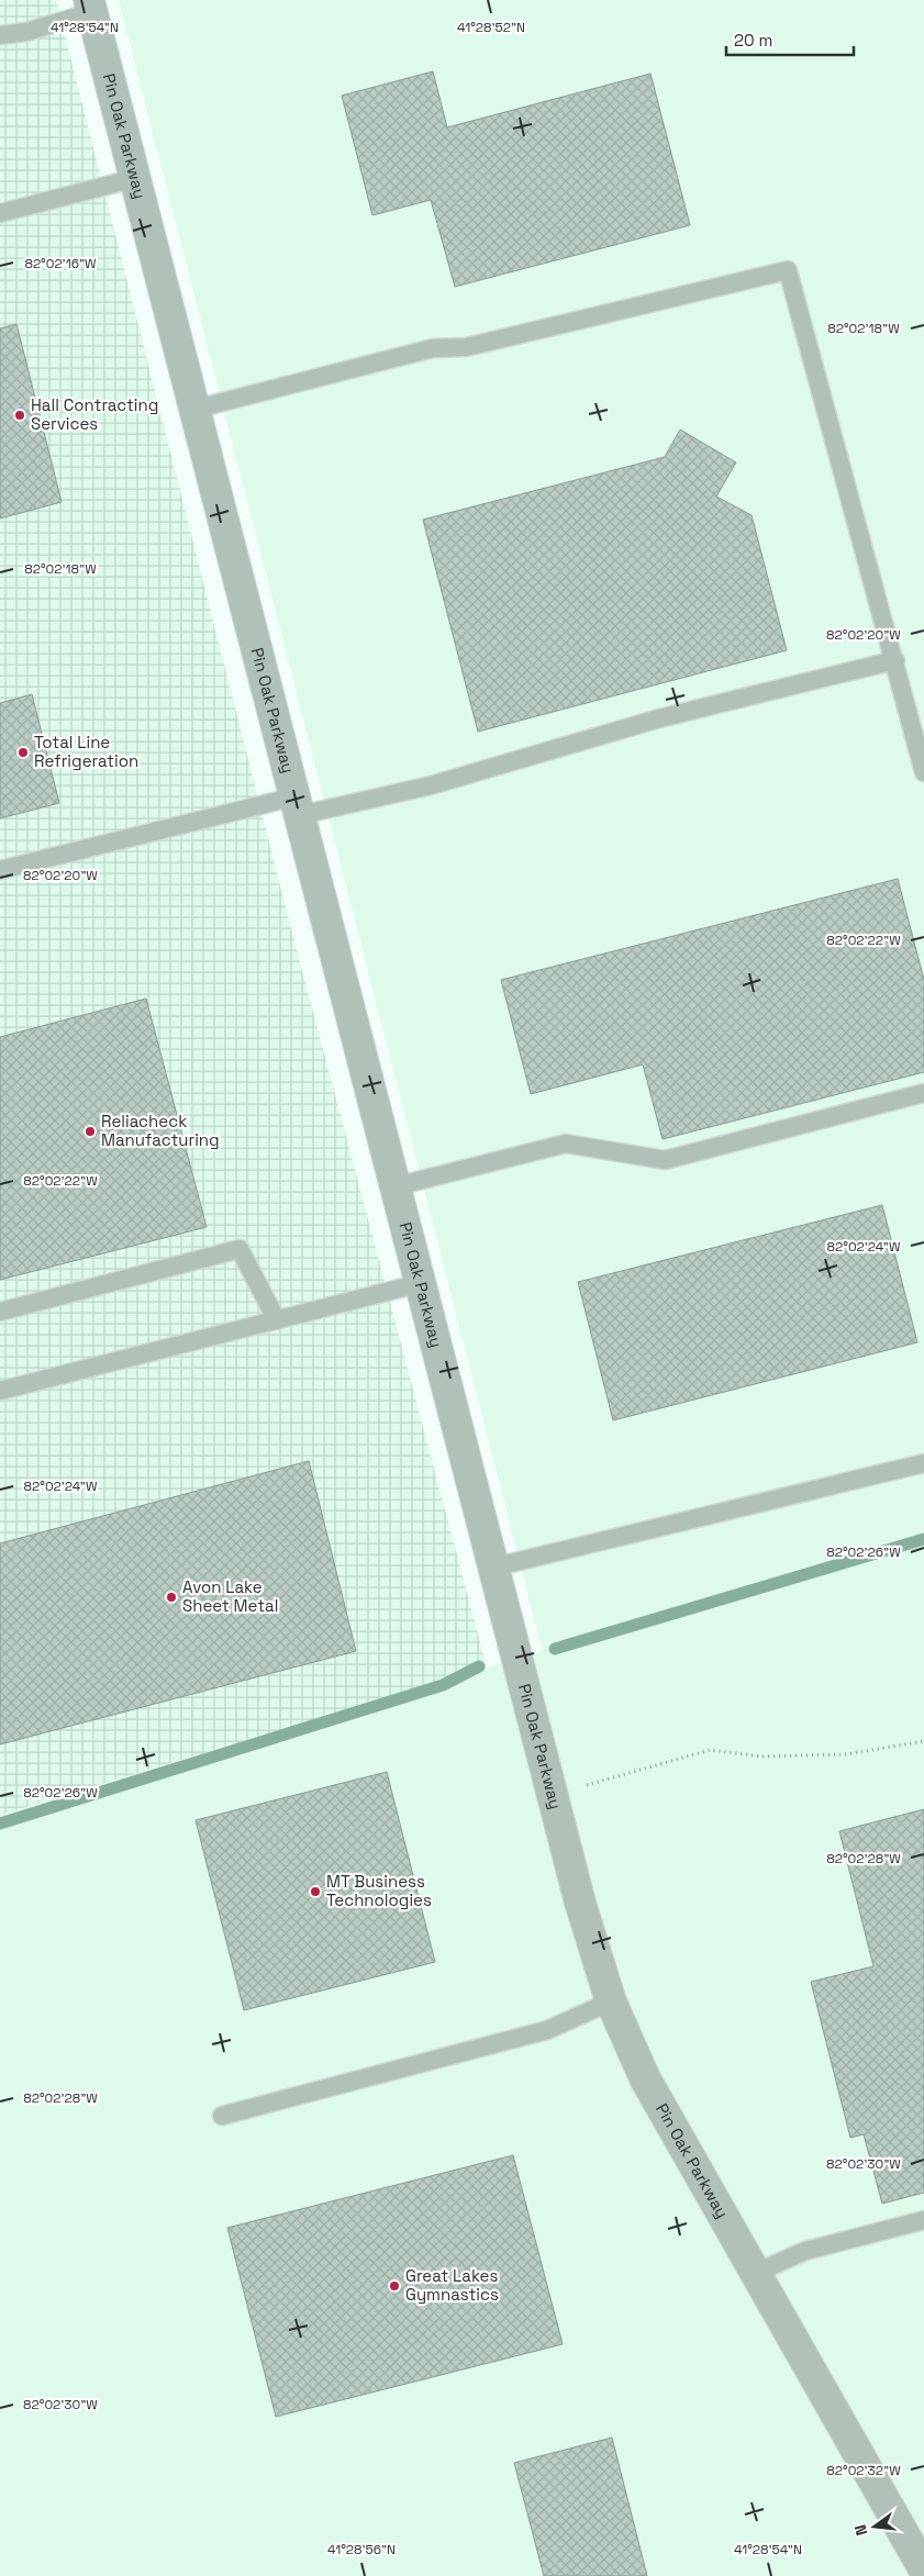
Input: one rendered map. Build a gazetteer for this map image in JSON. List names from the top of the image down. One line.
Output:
{"streets":{"street":["Pin Oak Parkway"]},"places":["Hall Contracting Services","Total Line Refrigeration","Reliacheck Manufacturing","Avon Lake Sheet Metal","MT Business Technologies","Great Lakes Gymnastics"],"scale_bar":"20 m","north":"left","coordinates":["41°28'54\"N","41°28'52\"N","82°02'16\"W","82°02'18\"W","82°02'20\"W","82°02'22\"W","82°02'24\"W","82°02'26\"W","82°02'28\"W","82°02'30\"W","82°02'32\"W","41°28'56\"N"]}
